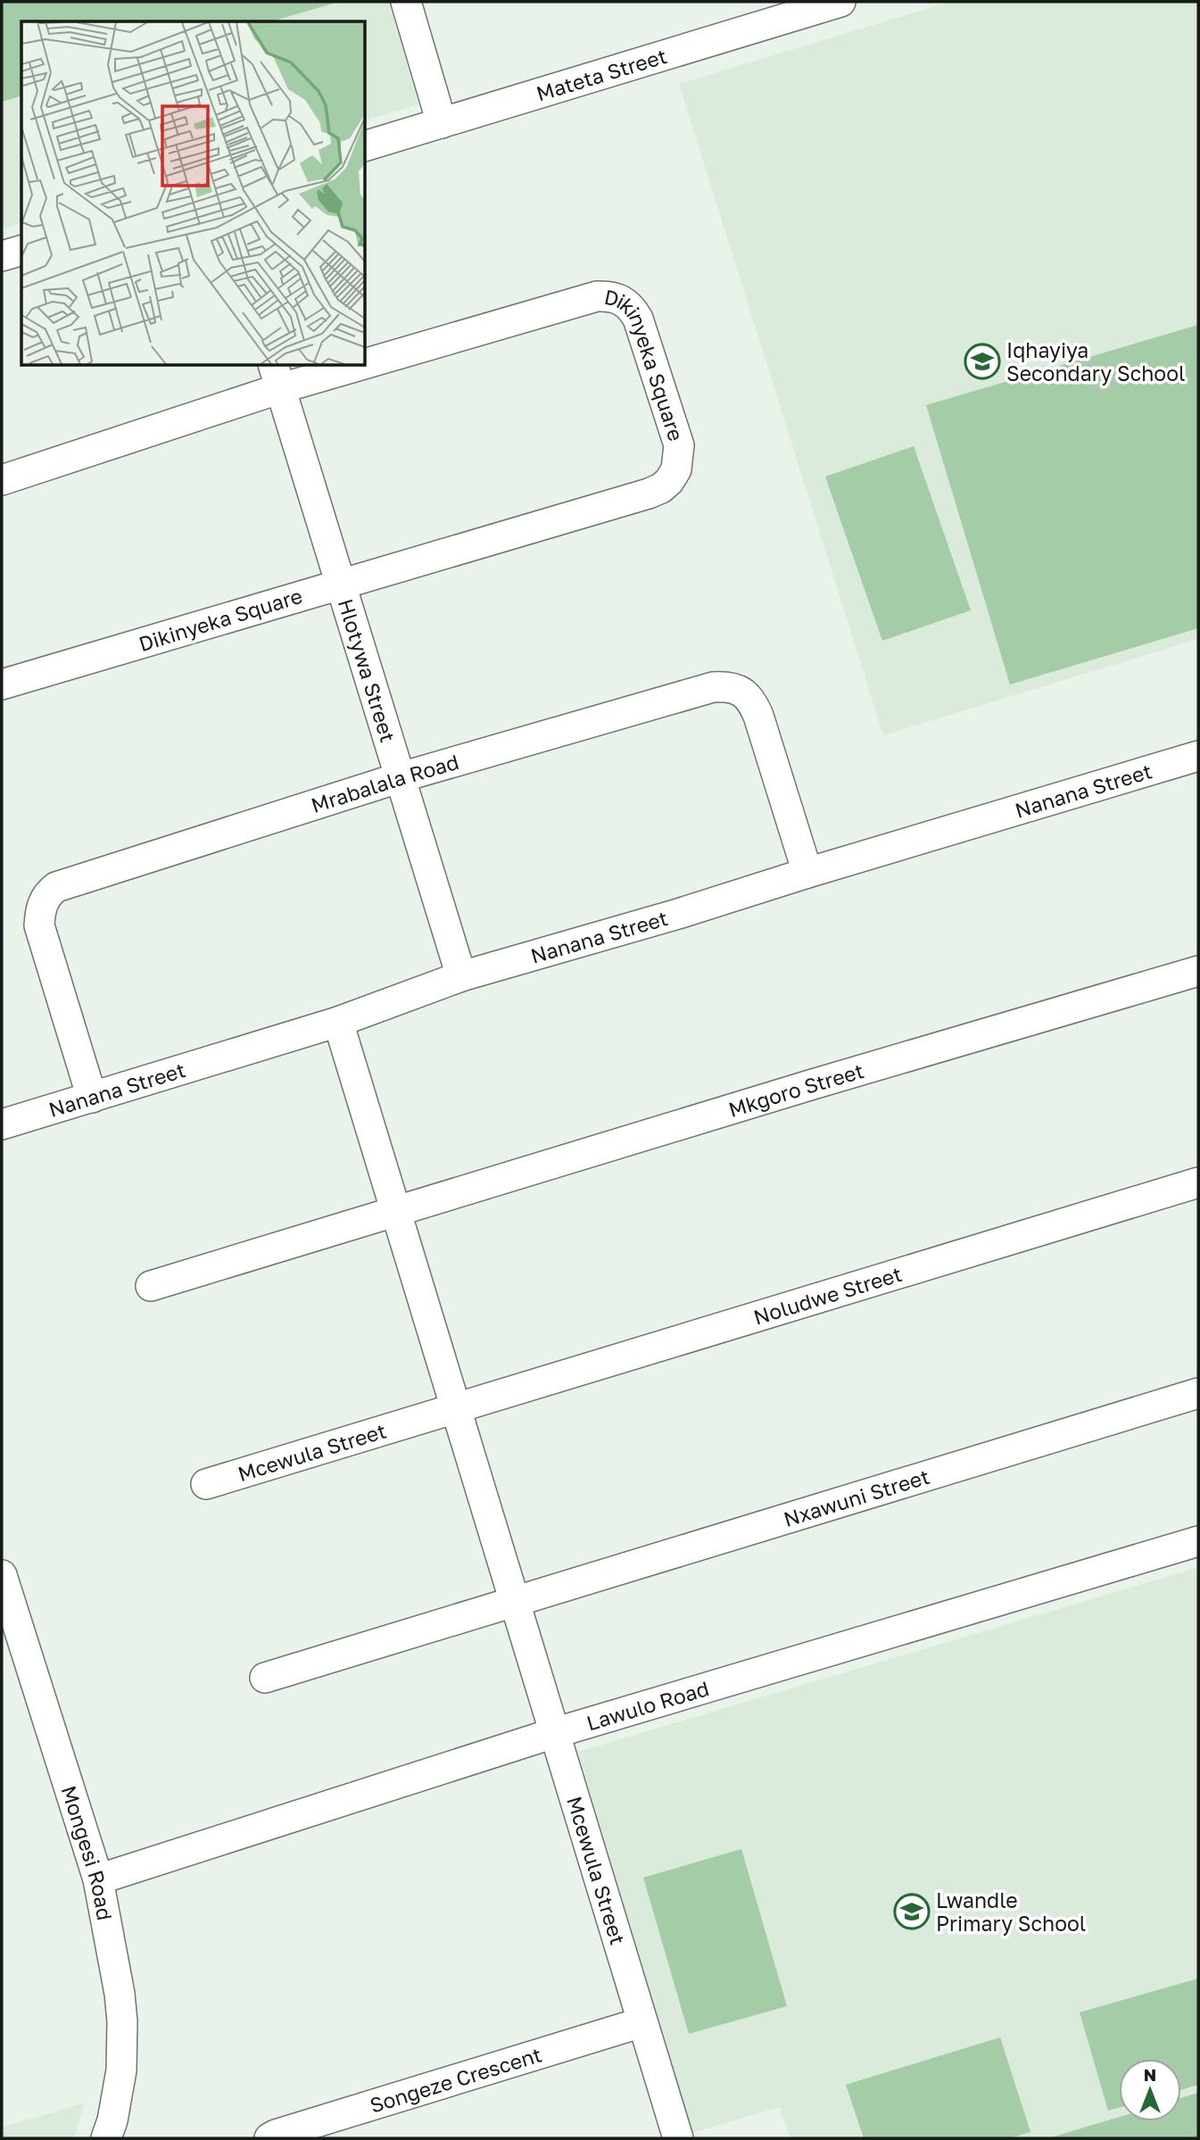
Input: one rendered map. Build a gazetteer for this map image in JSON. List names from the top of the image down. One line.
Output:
{"streets":{"street":["Mateta Street","Dikinyeka Square","Hlotywa Street","Mrabalala Road","Nanana Street","Mkgoro Street","Noludwe Street","Mcewula Street","Nxawuni Street","Lawulo Road","Mongesi Road","Songeze Crescent"]},"crossings":[["Dikinyeka Square","Hlotywa Street"],["Hlotywa Street","Mrabalala Road"],["Hlotywa Street","Nanana Street"],["Mrabalala Road","Nanana Street"],["Nanana Street","Mcewula Street"],["Mkgoro Street","Mcewula Street"],["Noludwe Street","Mcewula Street"],["Mcewula Street","Nxawuni Street"],["Mcewula Street","Lawulo Road"],["Mcewula Street","Songeze Crescent"],["Lawulo Road","Mongesi Road"]],"places":{"school or university":["Iqhayiya Secondary School","Lwandle Primary School"]},"north":"top"}
